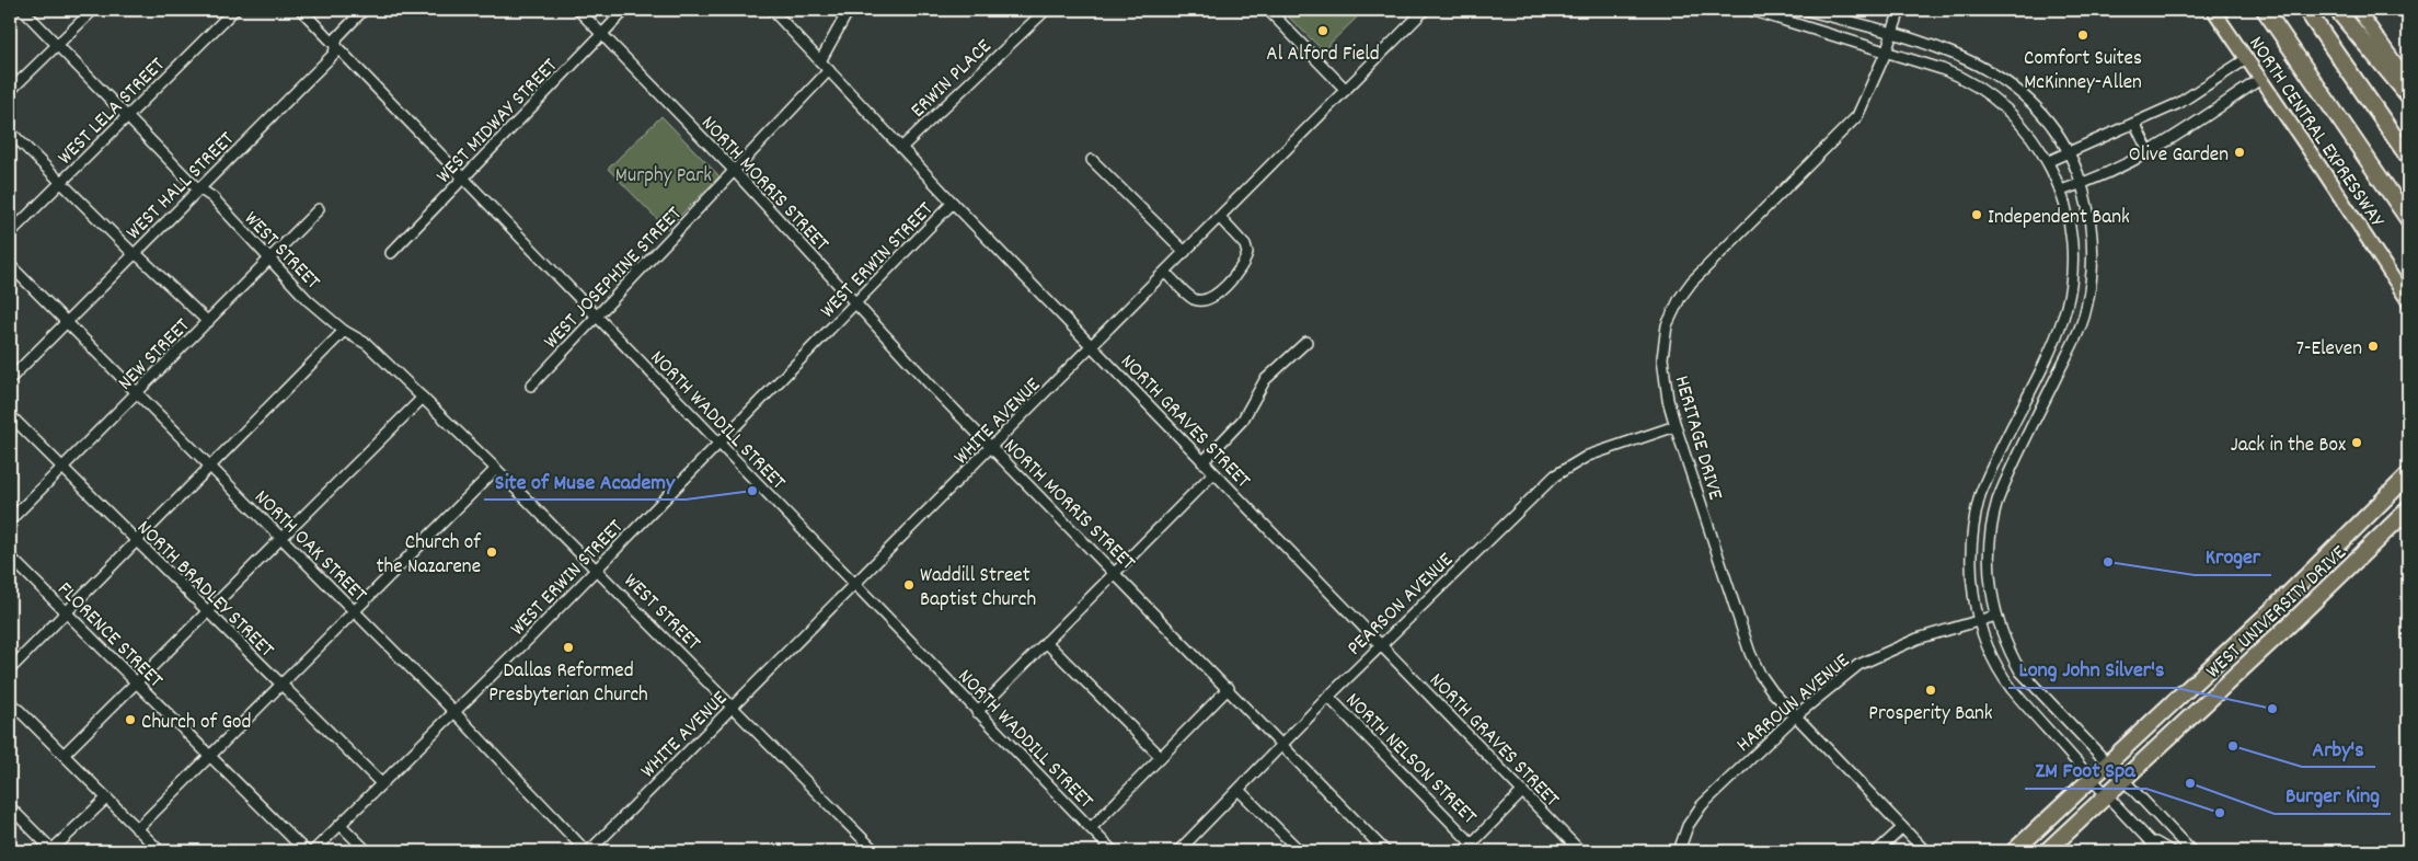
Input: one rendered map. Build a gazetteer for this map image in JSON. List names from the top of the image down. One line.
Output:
{"streets":{"highway":["WEST UNIVERSITY DRIVE"],"main road":["NORTH CENTRAL EXPRESSWAY"],"street":["ERWIN PLACE","WEST LELA STREET","WEST MIDWAY STREET","NORTH MORRIS STREET","WEST HALL STREET","WEST STREET","WEST ERWIN STREET","WEST JOSEPHINE STREET","NEW STREET","NORTH WADDILL STREET","WHITE AVENUE","NORTH GRAVES STREET","HERITAGE DRIVE","NORTH OAK STREET","NORTH BRADLEY STREET","PEARSON AVENUE","FLORENCE STREET","HARROUN AVENUE","NORTH NELSON STREET"]},"crossings":[["ERWIN PLACE","NORTH GRAVES STREET"],["WEST LELA STREET","WEST STREET"],["WEST MIDWAY STREET","NORTH MORRIS STREET"],["WEST MIDWAY STREET","NORTH WADDILL STREET"],["NORTH MORRIS STREET","WEST ERWIN STREET"],["NORTH MORRIS STREET","WEST JOSEPHINE STREET"],["NORTH MORRIS STREET","WHITE AVENUE"],["NORTH MORRIS STREET","PEARSON AVENUE"],["WEST HALL STREET","WEST STREET"],["WEST HALL STREET","NORTH WADDILL STREET"],["WEST HALL STREET","NORTH OAK STREET"],["WEST STREET","WEST ERWIN STREET"],["WEST STREET","NEW STREET"],["WEST STREET","WHITE AVENUE"],["WEST ERWIN STREET","NORTH WADDILL STREET"],["WEST ERWIN STREET","NORTH GRAVES STREET"],["WEST ERWIN STREET","NORTH OAK STREET"],["WEST ERWIN STREET","NORTH BRADLEY STREET"],["WEST JOSEPHINE STREET","NORTH WADDILL STREET"],["WEST JOSEPHINE STREET","NORTH GRAVES STREET"],["NEW STREET","NORTH OAK STREET"],["NEW STREET","NORTH BRADLEY STREET"],["NORTH WADDILL STREET","WHITE AVENUE"],["WHITE AVENUE","NORTH GRAVES STREET"],["WHITE AVENUE","NORTH OAK STREET"],["NORTH GRAVES STREET","PEARSON AVENUE"],["HERITAGE DRIVE","PEARSON AVENUE"],["HERITAGE DRIVE","HARROUN AVENUE"],["PEARSON AVENUE","NORTH NELSON STREET"]],"parks":["Murphy Park"],"places":["Al Alford Field","Comfort Suites McKinney-Allen","Olive Garden","Independent Bank","7-Eleven","Jack in the Box","Site of Muse Academy","Church of the Nazarene","Kroger","Waddill Street Baptist Church","Dallas Reformed Presbyterian Church","Prosperity Bank","Long John Silver's","Church of God","Arby's","Burger King","ZM Foot Spa"]}
